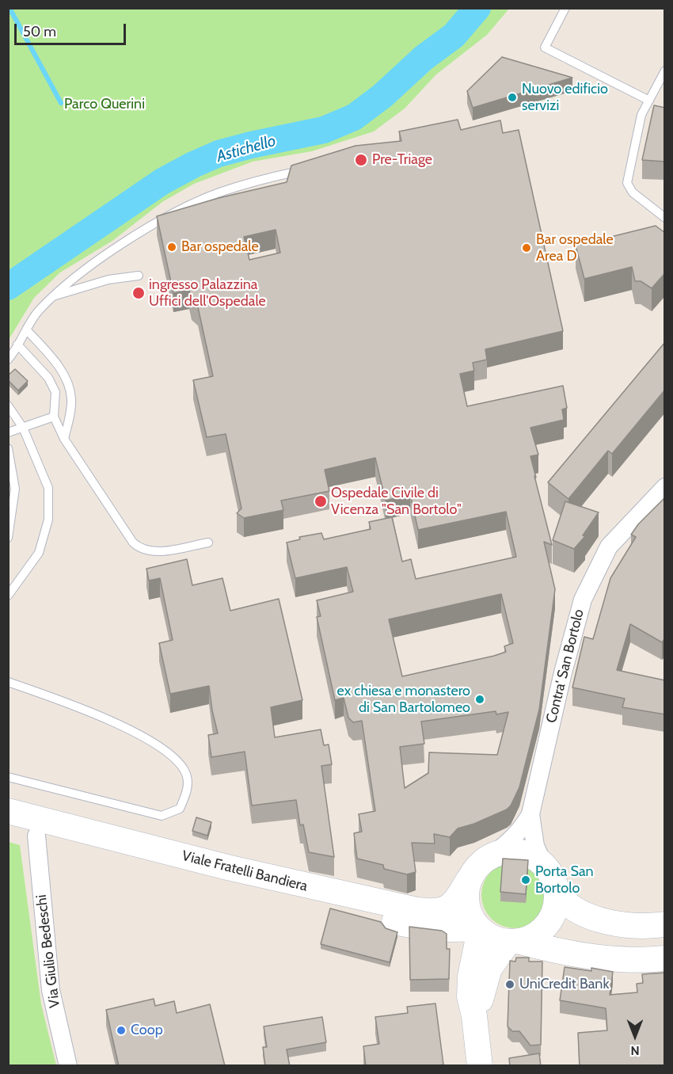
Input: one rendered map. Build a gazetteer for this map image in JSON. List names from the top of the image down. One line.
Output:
{"streets":{"main road":["Viale Fratelli Bandiera"],"street":["Contra' San Bortolo","Via Giulio Bedeschi"]},"crossings":[["Contra' San Bortolo","Viale Fratelli Bandiera"],["Viale Fratelli Bandiera","Via Giulio Bedeschi"]],"water":["Astichello"],"parks":["Parco Querini"],"places":["Nuovo edificio servizi","Pre-Triage","Bar ospedale","Bar ospedale Area D","ingresso Palazzina Uffici dell'Ospedale","Ospedale Civile di Vicenza \"San Bortolo\"","ex chiesa e monastero di San Bartolomeo","Porta San Bortolo","UniCredit Bank","Coop"],"scale_bar":"50 m","north":"bottom"}
